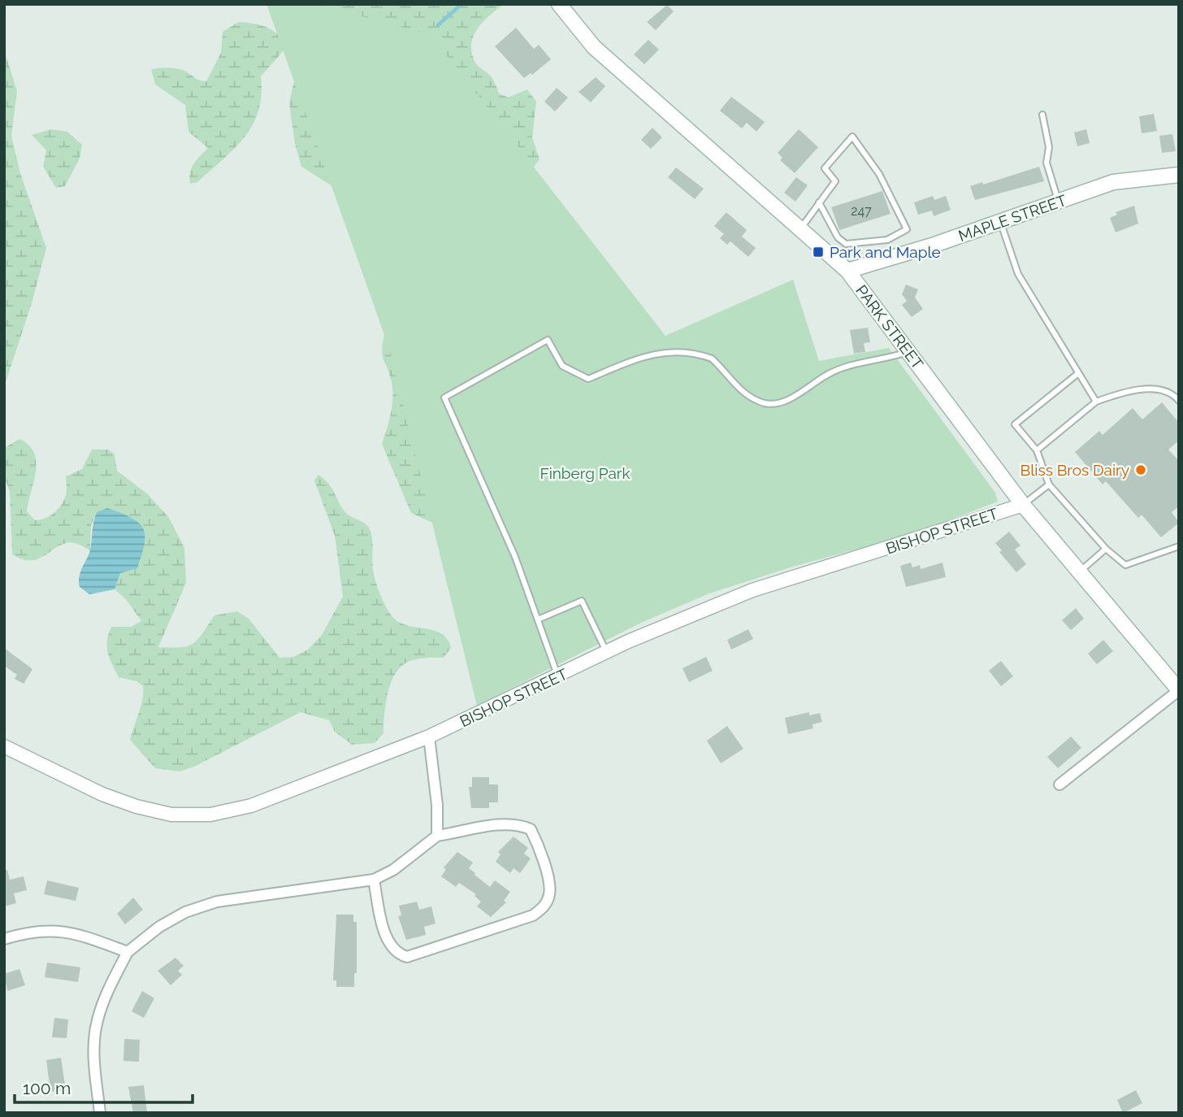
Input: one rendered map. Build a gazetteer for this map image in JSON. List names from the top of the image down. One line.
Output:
{"streets":{"main road":["MAPLE STREET","PARK STREET"],"street":["BISHOP STREET"]},"crossings":[["MAPLE STREET","PARK STREET"],["PARK STREET","BISHOP STREET"]],"parks":["Finberg Park"],"places":{"transit":["Park and Maple"],"other":["Bliss Bros Dairy"]},"house_numbers":["247"],"scale_bar":"100 m"}
